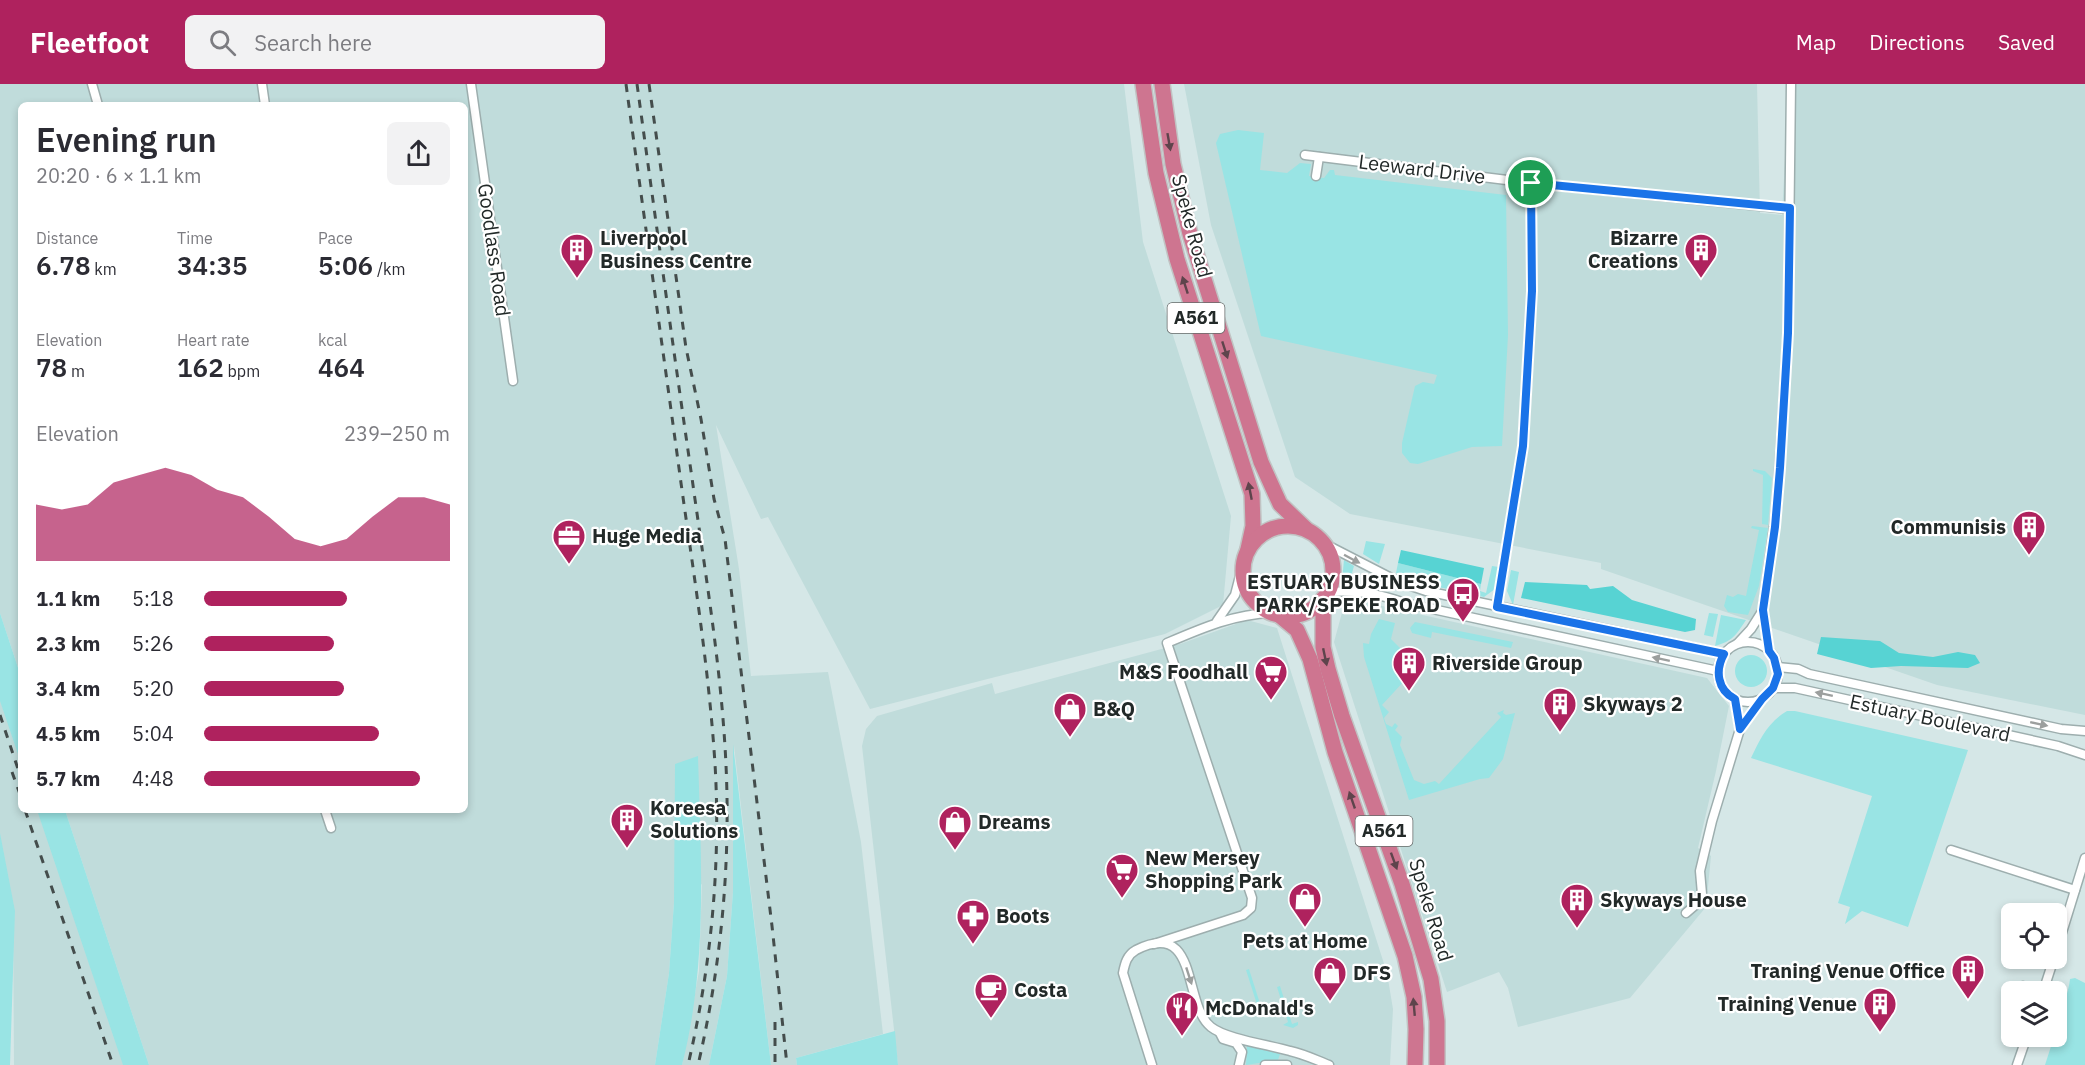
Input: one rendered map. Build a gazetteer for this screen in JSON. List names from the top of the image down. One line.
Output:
{"streets":{"highway":["Speke Road","A561"],"street":["Leeward Drive","Goodlass Road","Estuary Boulevard"]},"crossings":[["Speke Road","A561"]],"places":{"building":["Liverpool Business Centre","Bizarre Creations","Communisis","Riverside Group","Skyways 2","Koreesa Solutions","Skyways House","Traning Venue Office","Training Venue"],"office":["Huge Media"],"bus stop":["ESTUARY BUSINESS PARK/SPEKE ROAD"],"supermarket":["M&S Foodhall","New Mersey Shopping Park"],"shop":["B&Q","Dreams","Pets at Home","DFS"],"pharmacy":["Boots"],"cafe":["Costa"],"restaurant":["McDonald's"]},"page":{"header":"Fleetfoot","search":"Search here","nav":["Map","Directions","Saved"],"heading":["Evening run","20:20 · 6 × 1.1 km"],"stats":[["Distance","6.78 km"],["Time","34:35"],["Pace","5:06 /km"],["Elevation","78 m"],["Heart rate","162 bpm"],["kcal","464"]],"chart":["Elevation","239–250 m"],"list":[{"name":"1.1 km","note":"5:18"},{"name":"2.3 km","note":"5:26"},{"name":"3.4 km","note":"5:20"},{"name":"4.5 km","note":"5:04"},{"name":"5.7 km","note":"4:48"}]}}
